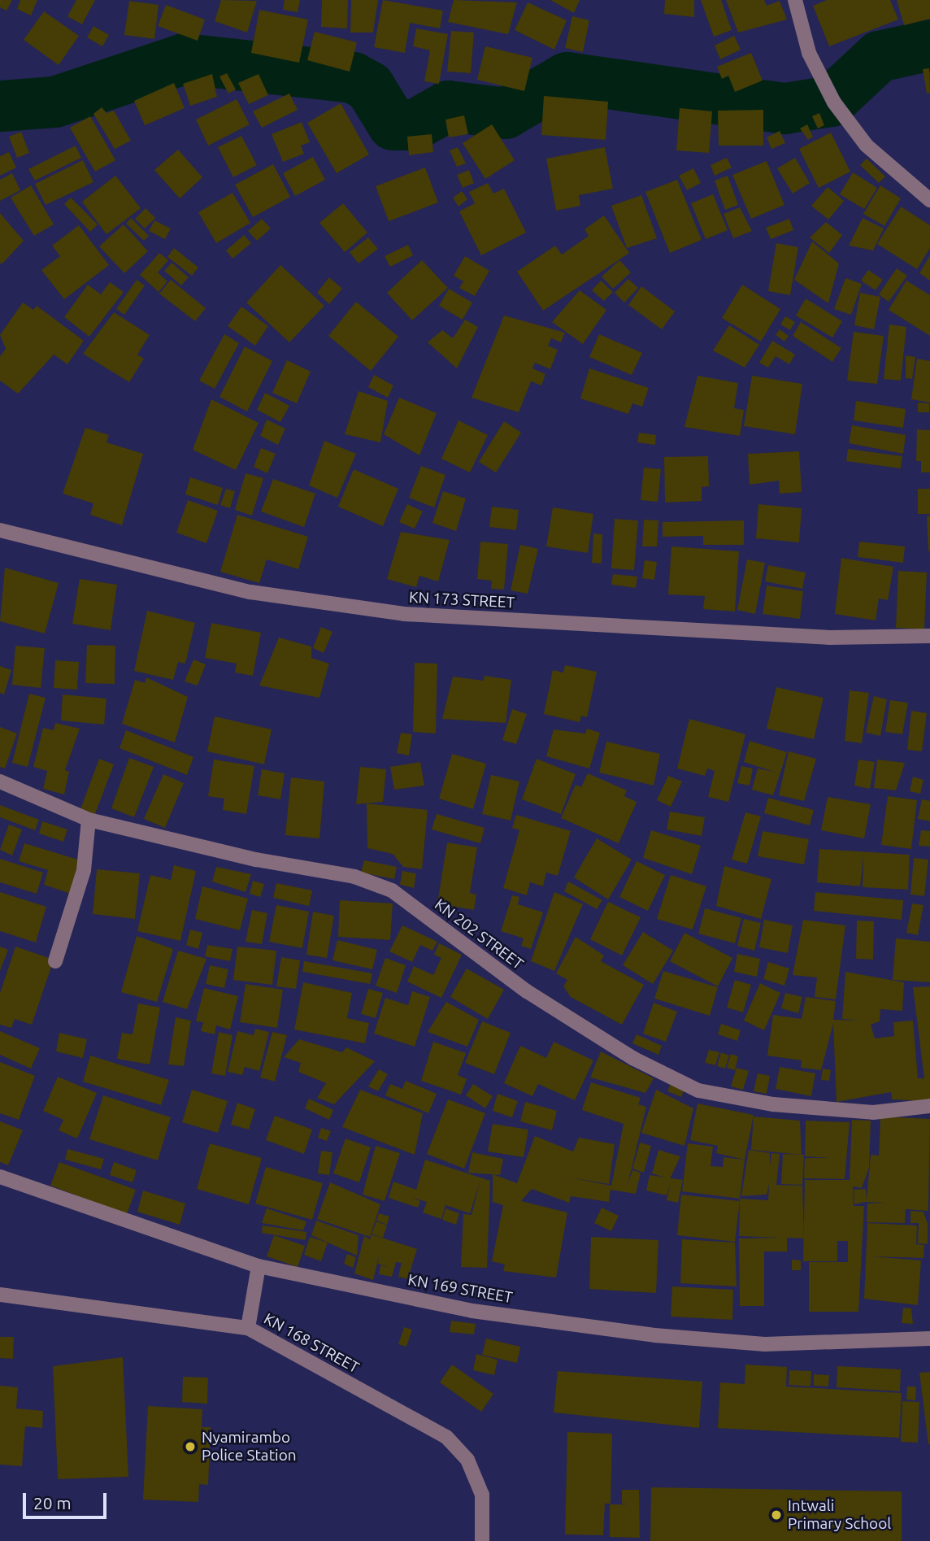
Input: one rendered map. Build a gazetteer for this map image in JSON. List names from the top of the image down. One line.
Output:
{"streets":{"street":["KN 173 STREET","KN 202 STREET","KN 169 STREET","KN 168 STREET"]},"places":["Nyamirambo Police Station","Intwali Primary School"],"scale_bar":"20 m"}
